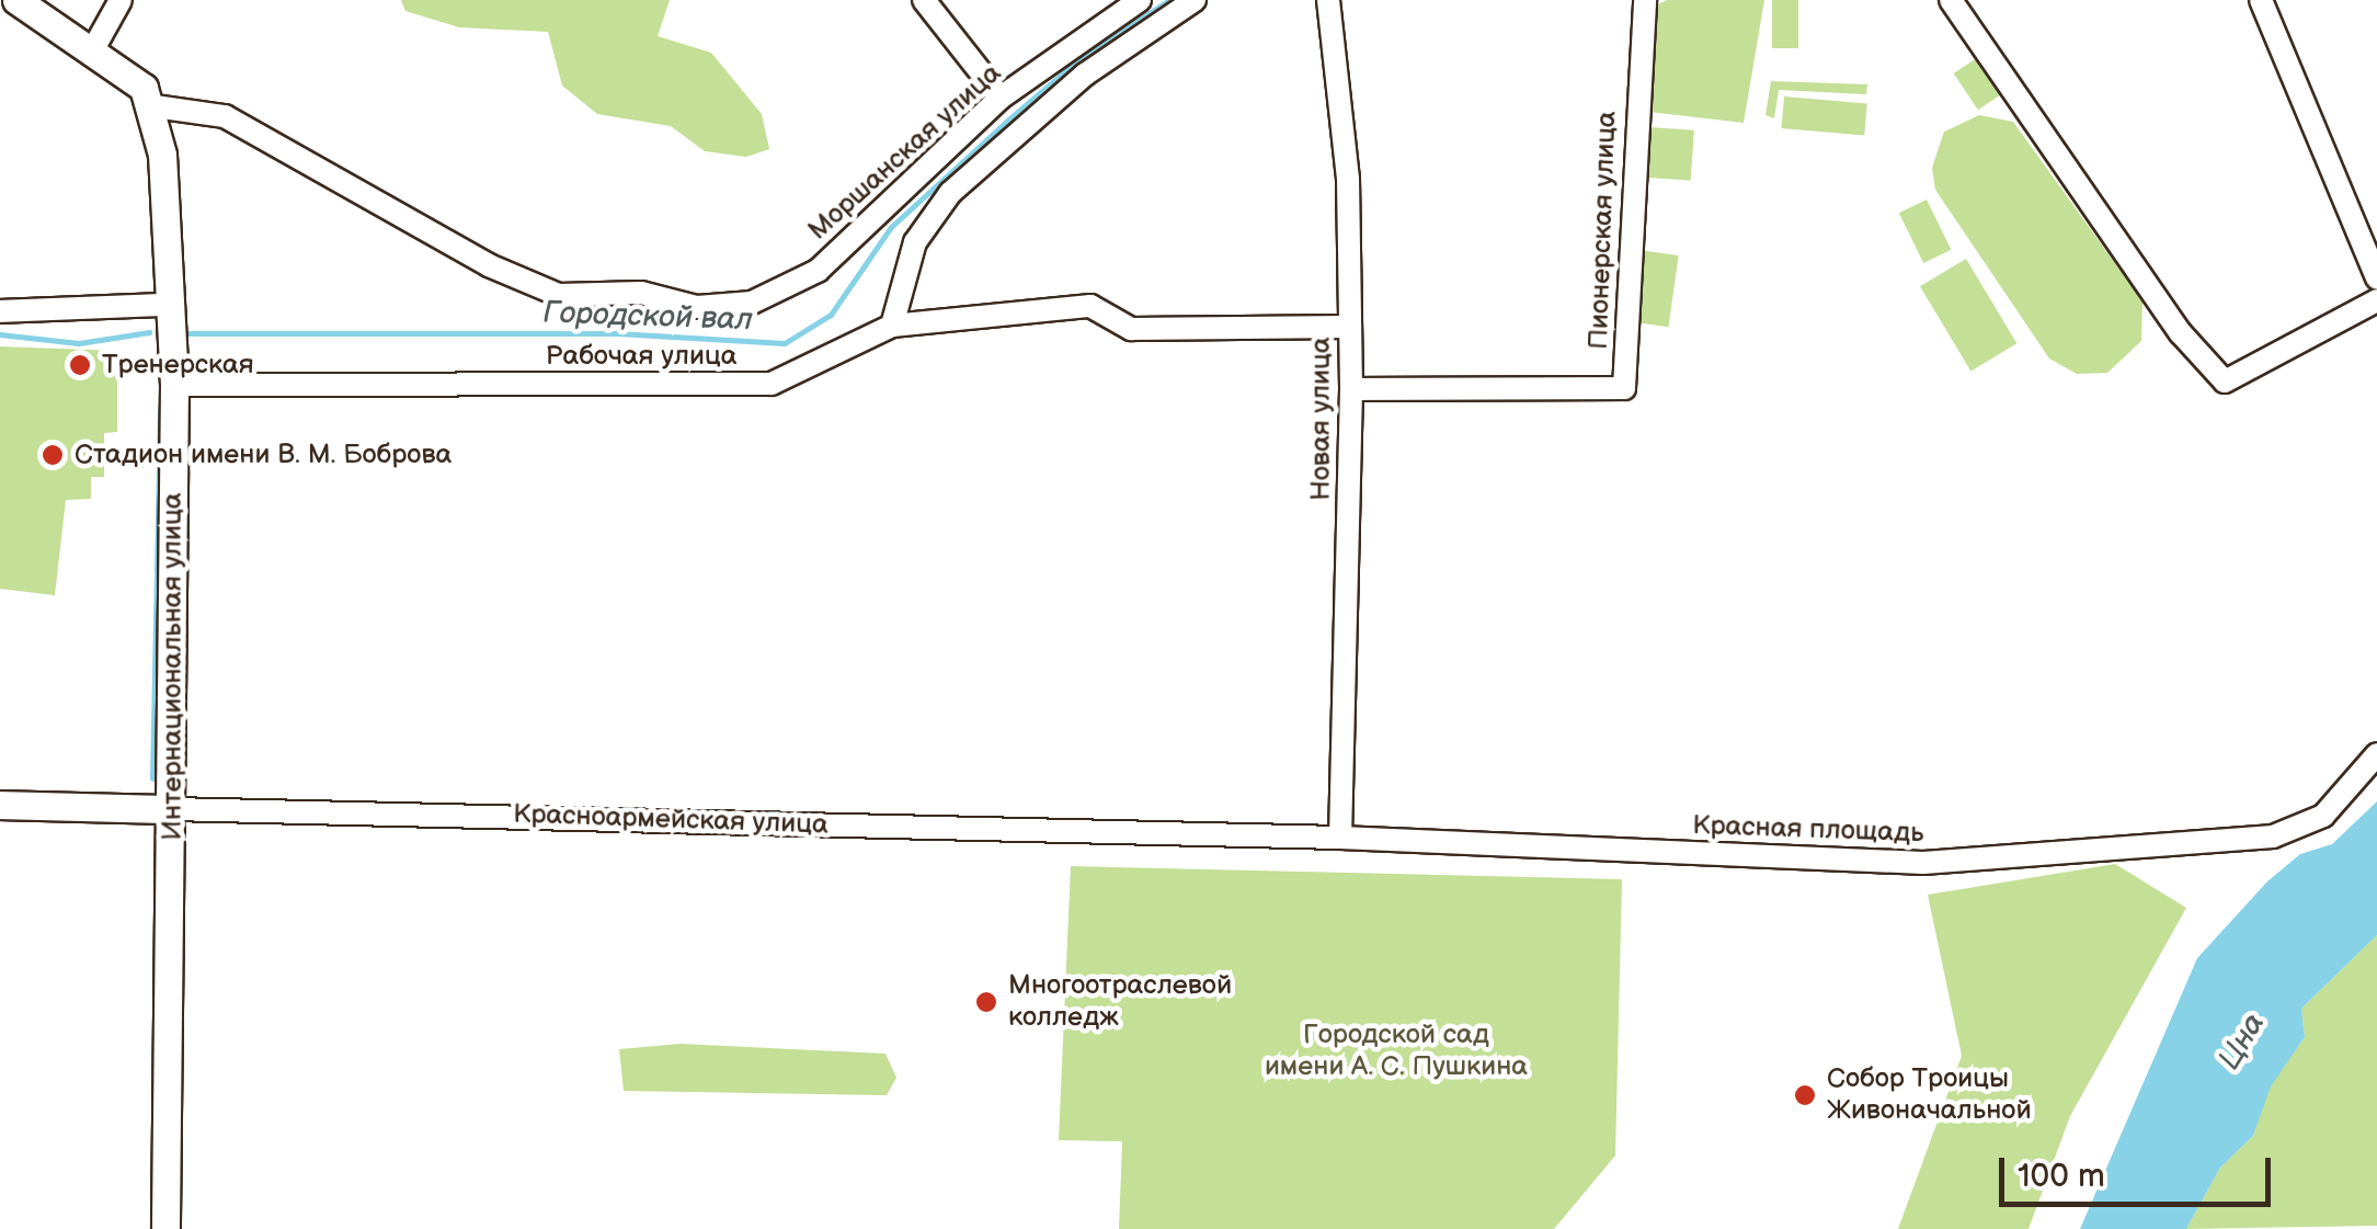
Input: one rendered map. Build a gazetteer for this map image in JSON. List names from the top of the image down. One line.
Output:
{"streets":{"street":["Моршанская улица","Пионерская улица","Рабочая улица","Новая улица","Интернациональная улица","Красноармейская улица","Красная площадь"]},"crossings":[["Моршанская улица","Рабочая улица"],["Пионерская улица","Новая улица"],["Рабочая улица","Новая улица"],["Рабочая улица","Интернациональная улица"],["Новая улица","Красноармейская улица"],["Новая улица","Красная площадь"],["Интернациональная улица","Красноармейская улица"],["Красноармейская улица","Красная площадь"]],"water":["Городской вал","Цна"],"parks":["Городской сад имени А. С. Пушкина"],"places":["Тренерская","Стадион имени В. М. Боброва","Многоотраслевой колледж","Собор Троицы Живоначальной"],"scale_bar":"100 m"}
